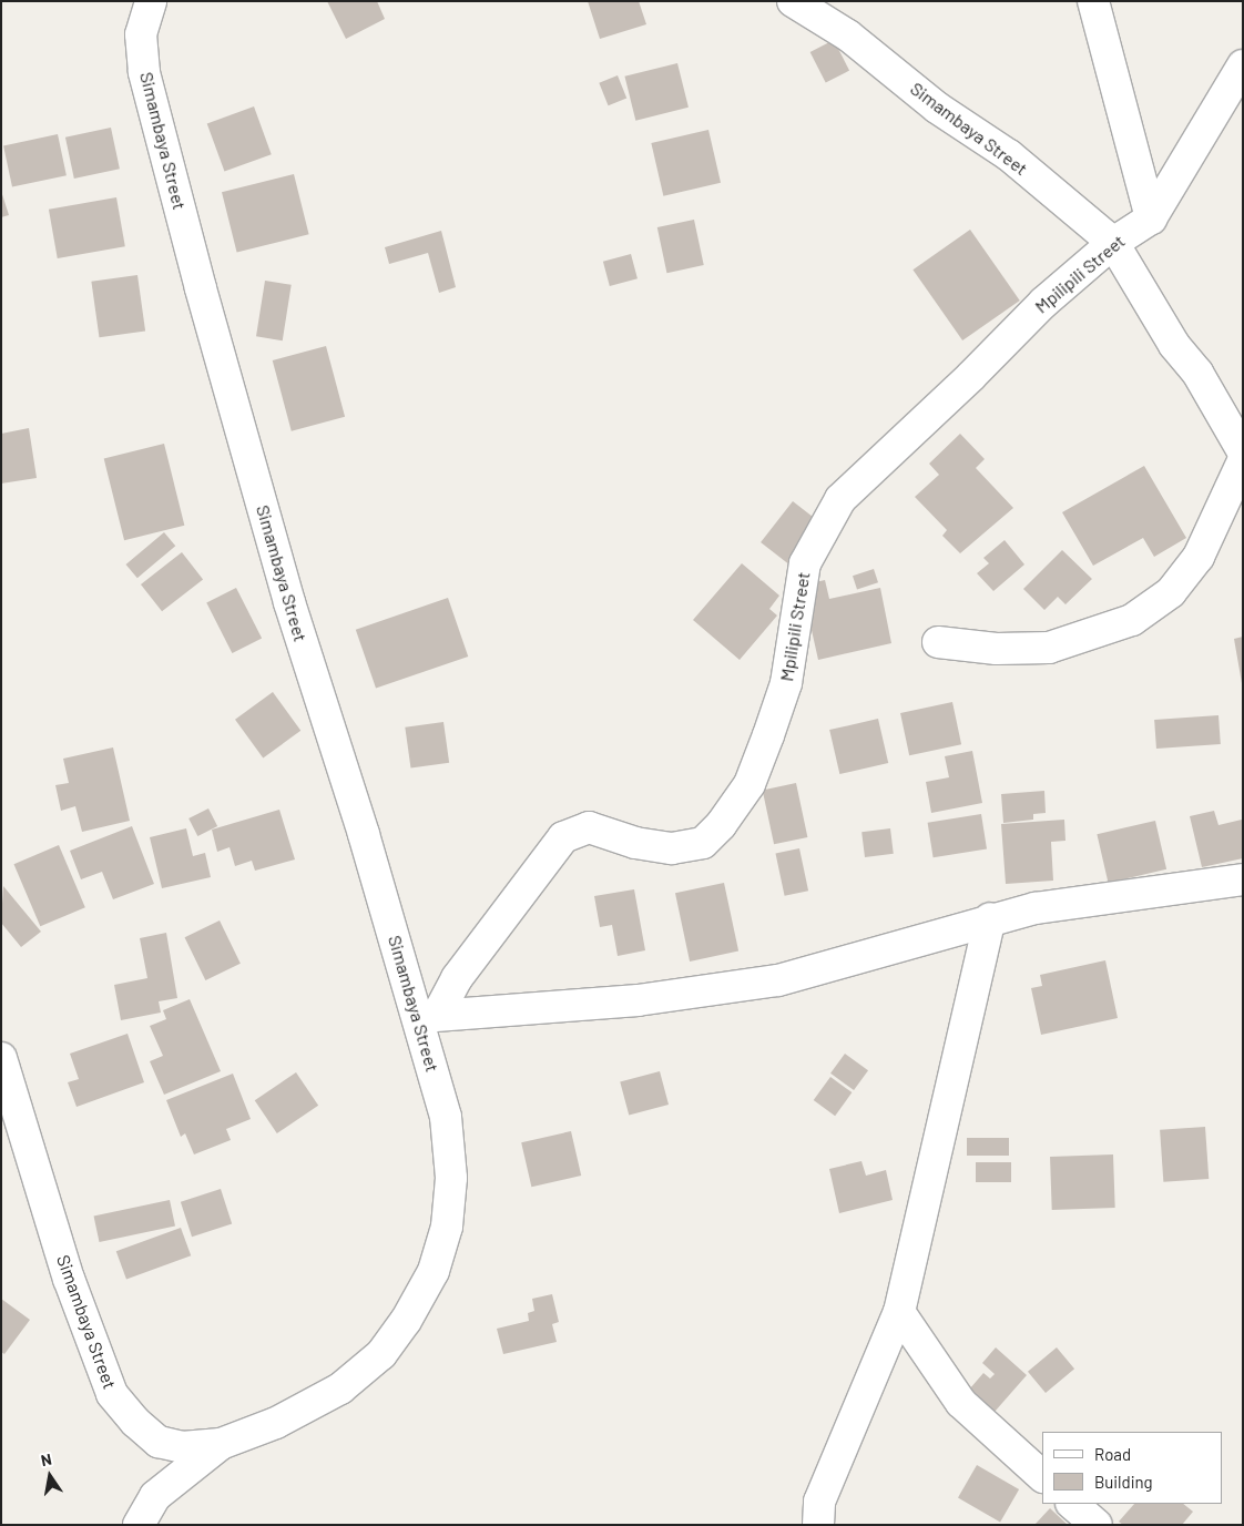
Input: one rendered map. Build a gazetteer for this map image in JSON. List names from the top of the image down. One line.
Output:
{"streets":{"street":["Simambaya Street","Mpilipili Street"]},"crossings":[["Simambaya Street","Mpilipili Street"]],"legend":["Road","Building"],"north":"top"}
